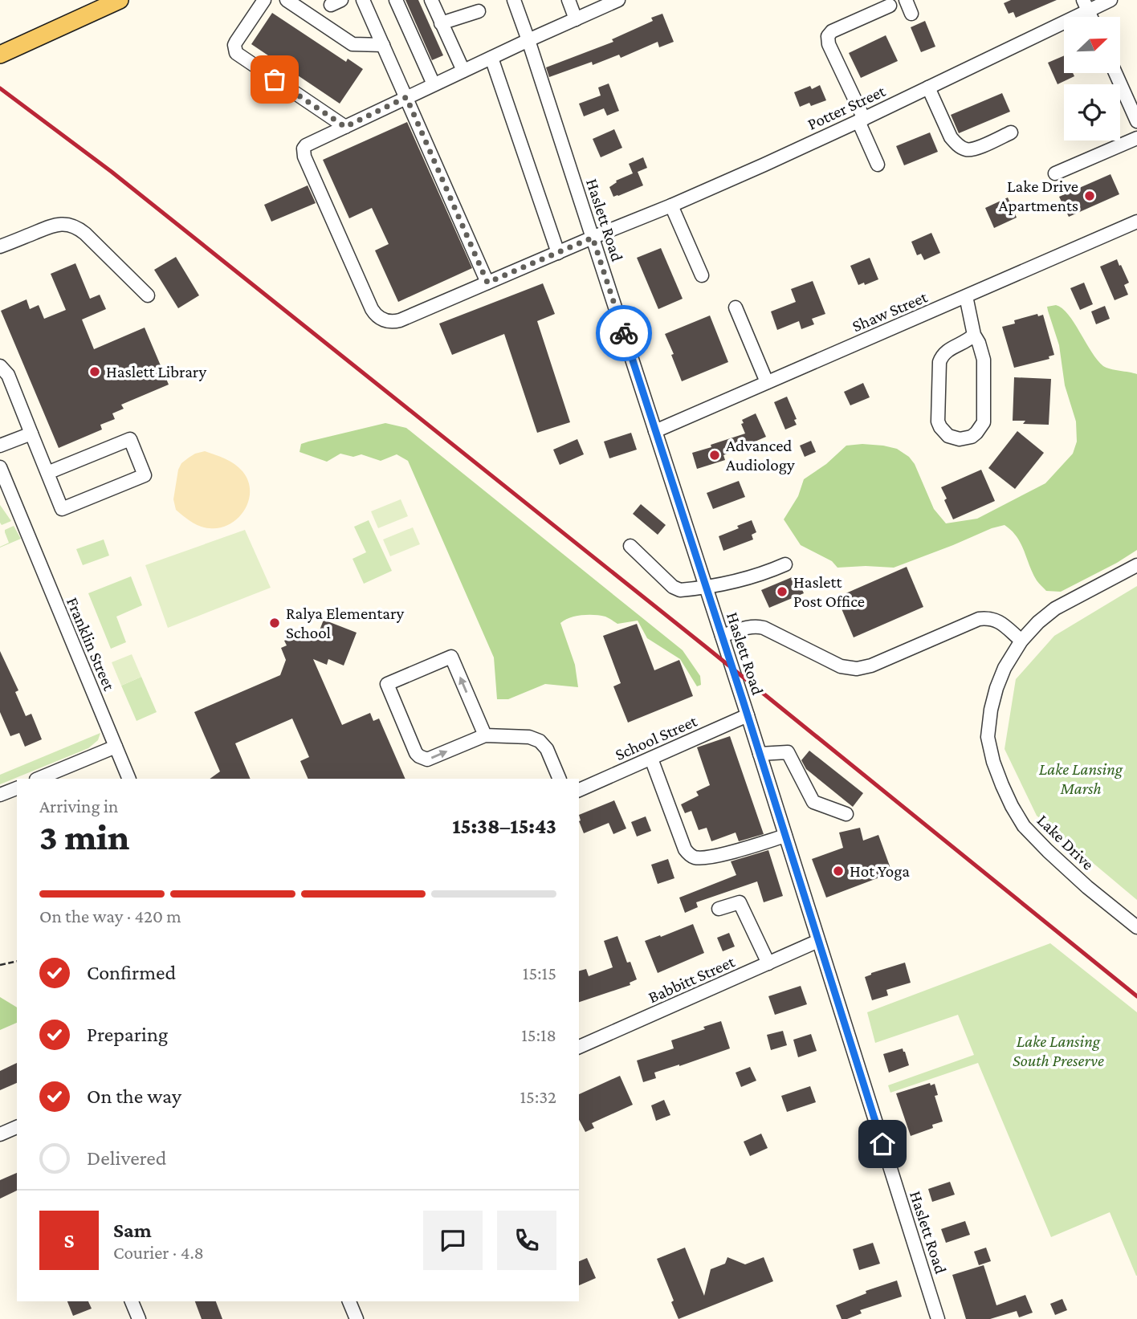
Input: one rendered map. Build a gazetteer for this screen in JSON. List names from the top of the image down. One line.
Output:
{"streets":{"street":["Potter Street","Haslett Road","Shaw Street","Franklin Street","School Street","Lake Drive","Babbitt Street"]},"crossings":[["Potter Street","Haslett Road"],["Haslett Road","Shaw Street"],["Haslett Road","School Street"],["Haslett Road","Babbitt Street"]],"parks":["Lake Lansing Marsh","Lake Lansing South Preserve"],"places":["Lake Drive Apartments","Haslett Library","Advanced Audiology","Haslett Post Office","Ralya Elementary School","Hot Yoga"],"north":"top right","page":{"heading":["3 min","Arriving in","15:38–15:43"],"panel":["Sam","Courier · 4.8"],"bar":"On the way · 420 m","list":[["Confirmed","15:15"],["Preparing","15:18"],["On the way","15:32"],"Delivered"],"round":"S"}}
